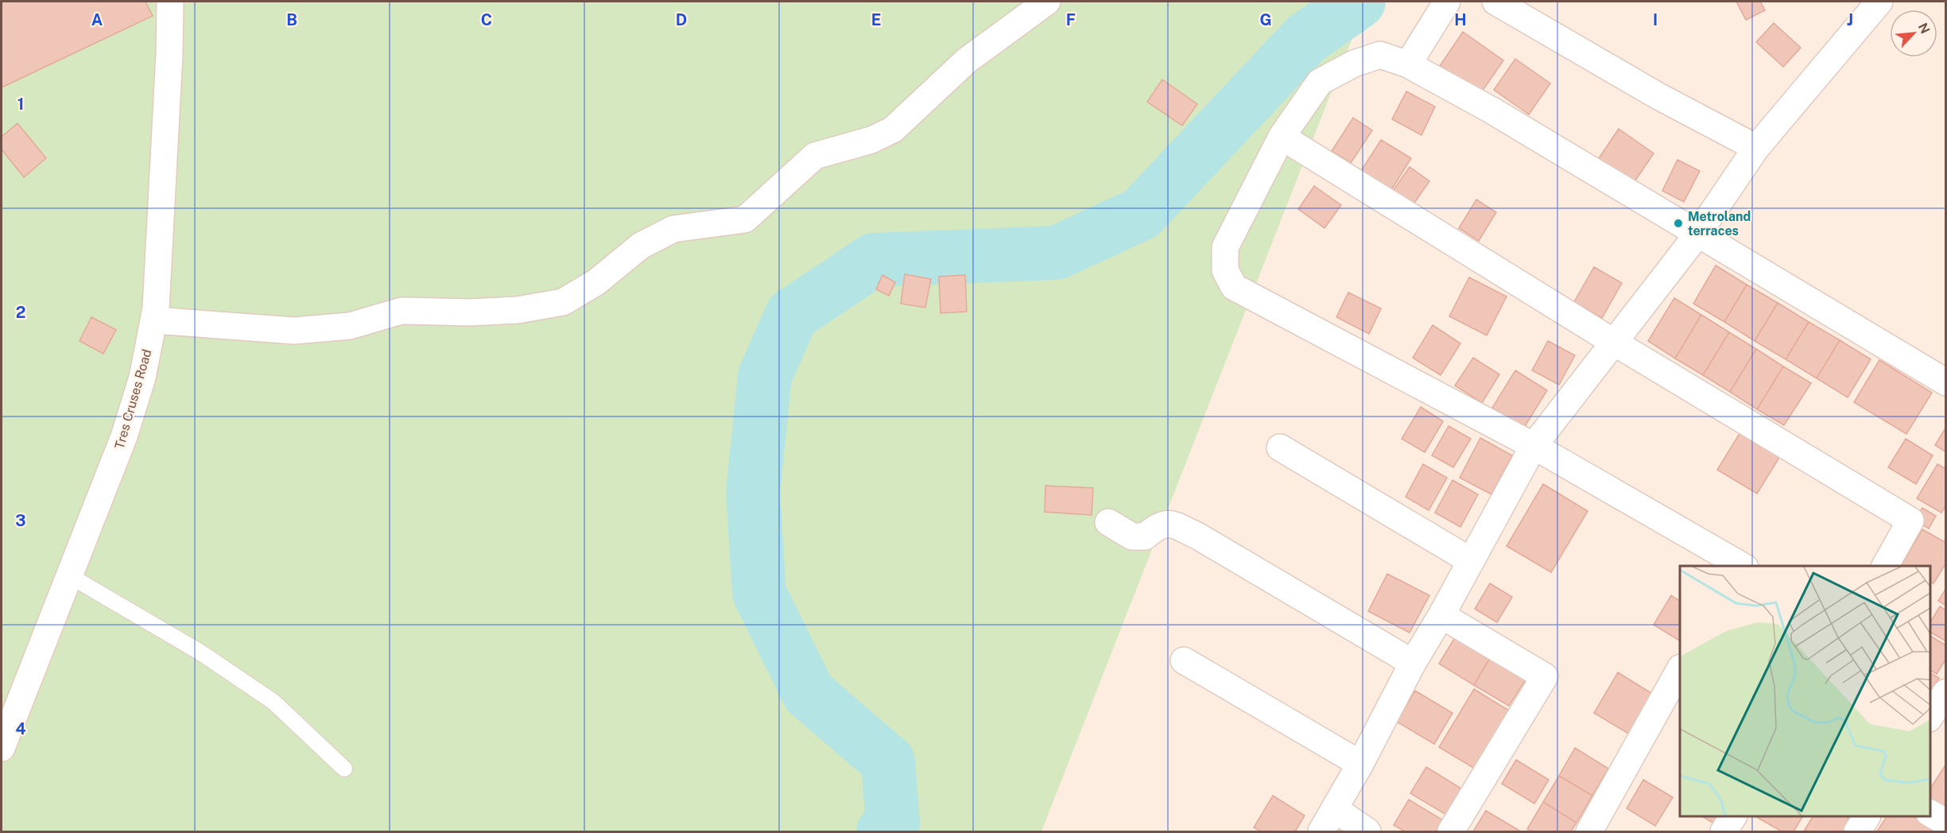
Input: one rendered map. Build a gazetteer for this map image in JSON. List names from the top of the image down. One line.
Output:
{"streets":{"street":["Tres Cruses Road"]},"places":["Metroland terraces"],"north":"top right","grid":{"columns":["A","B","C","D","E","F","G","H","I","J"],"rows":["1","2","3","4"]}}
